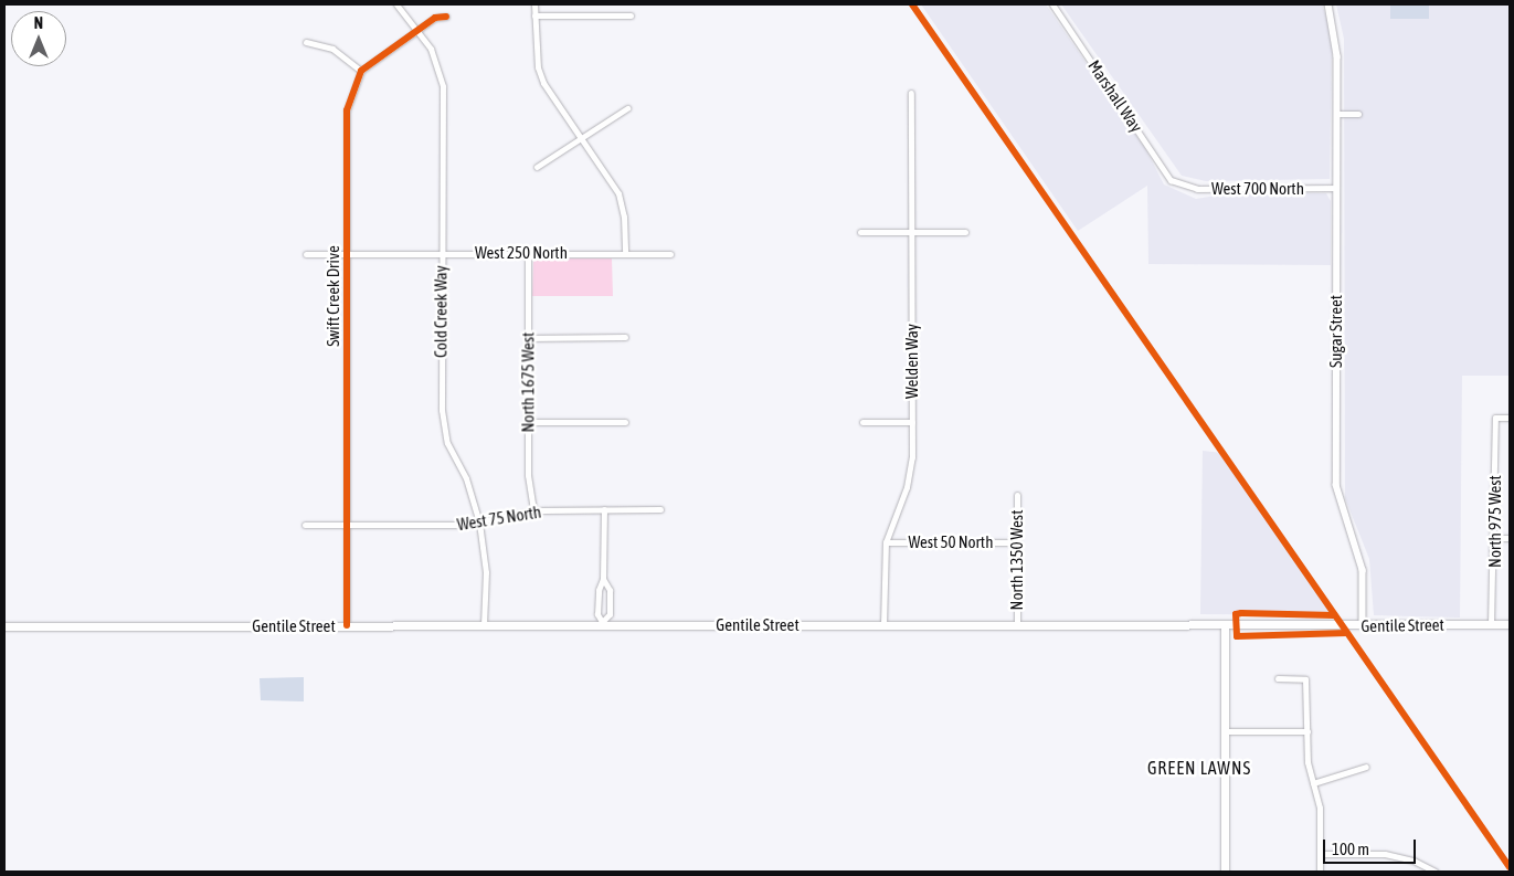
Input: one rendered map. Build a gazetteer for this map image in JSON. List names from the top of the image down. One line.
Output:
{"streets":{"main road":["Gentile Street"],"street":["Marshall Way","West 700 North","West 250 North","Swift Creek Drive","Cold Creek Way","Sugar Street","Welden Way","North 1675 West","West 75 North","North 975 West","West 50 North","North 1350 West"]},"crossings":[["Marshall Way","West 700 North"],["West 700 North","Sugar Street"],["West 250 North","Swift Creek Drive"],["West 250 North","Cold Creek Way"],["West 250 North","North 1675 West"],["Swift Creek Drive","West 75 North"],["Swift Creek Drive","Gentile Street"],["Cold Creek Way","West 75 North"],["Cold Creek Way","Gentile Street"],["Sugar Street","Gentile Street"],["Welden Way","West 50 North"],["Welden Way","Gentile Street"],["North 1675 West","West 75 North"],["North 975 West","Gentile Street"],["West 50 North","North 1350 West"],["North 1350 West","Gentile Street"]],"districts":["GREEN LAWNS"],"scale_bar":"100 m","north":"top"}
